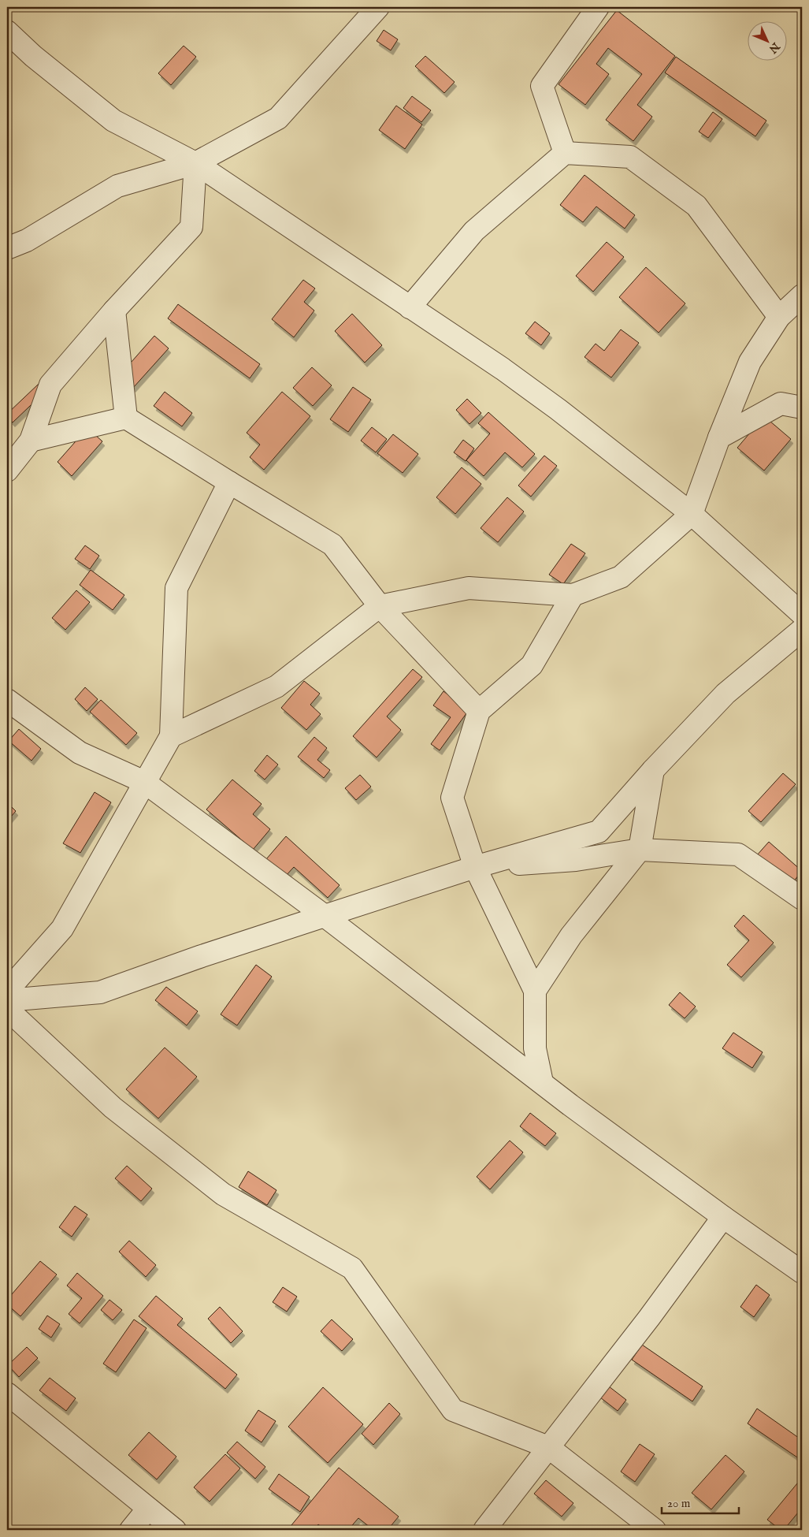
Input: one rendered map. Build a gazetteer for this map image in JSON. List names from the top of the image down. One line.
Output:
{"scale_bar":"20 m","north":"bottom right"}
